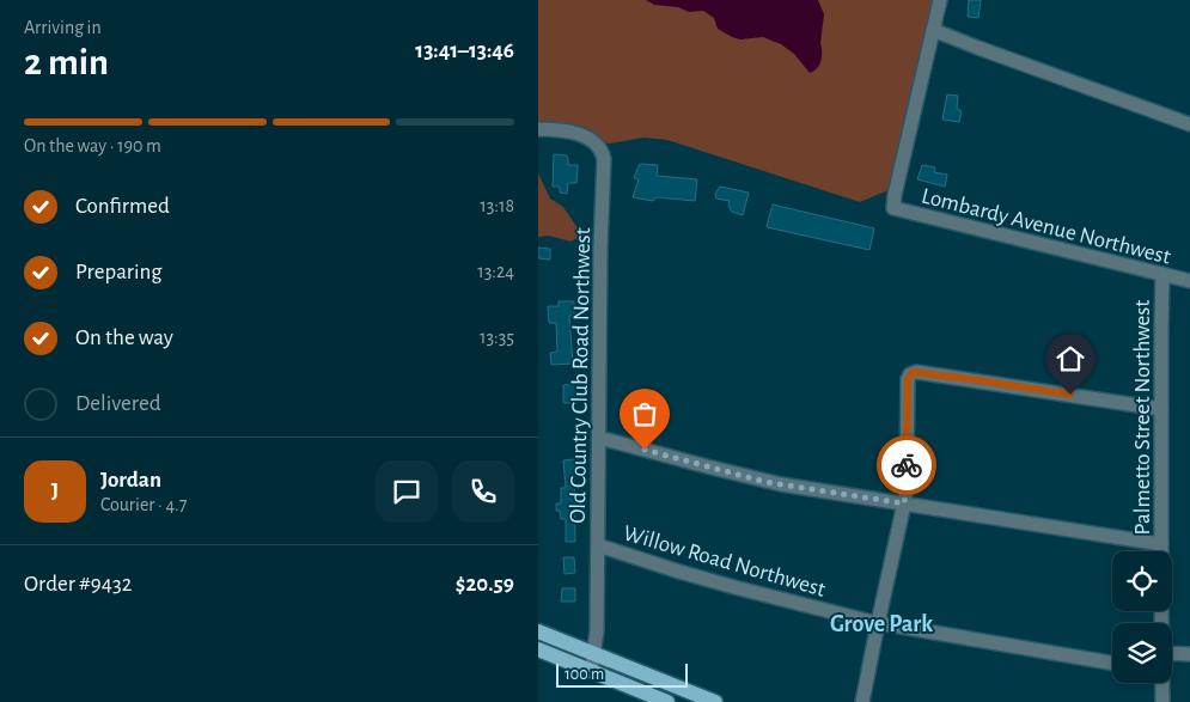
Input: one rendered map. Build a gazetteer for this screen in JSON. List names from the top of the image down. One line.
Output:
{"streets":{"street":["Lombardy Avenue Northwest","Old Country Club Road Northwest","Palmetto Street Northwest","Willow Road Northwest"]},"crossings":[["Lombardy Avenue Northwest","Palmetto Street Northwest"],["Old Country Club Road Northwest","Willow Road Northwest"]],"districts":["Grove Park"],"scale_bar":"100 m","page":{"heading":["2 min","Arriving in","13:41–13:46"],"panel":["Jordan","Courier · 4.7","Order #9432","$20.59"],"bar":"On the way · 190 m","list":[["Confirmed","13:18"],["Preparing","13:24"],["On the way","13:35"],"Delivered"],"round":"J","scale":"100 m"}}
